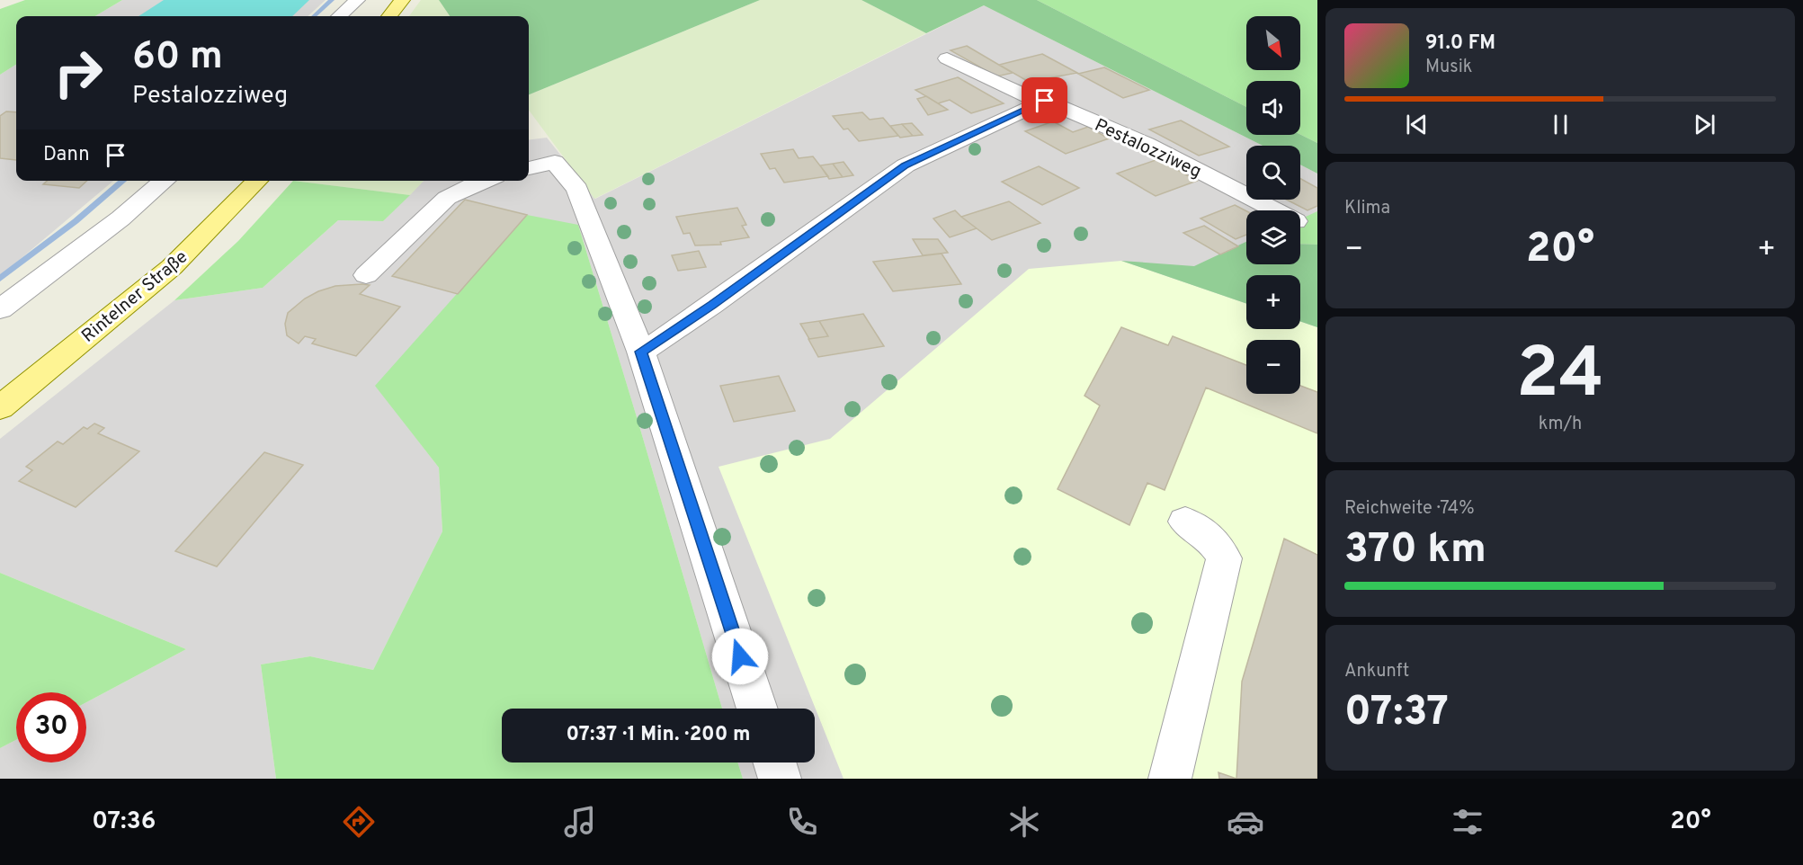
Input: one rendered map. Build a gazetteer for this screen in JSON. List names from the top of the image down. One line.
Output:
{"streets":{"main road":["Rintelner Straße"],"street":["Pestalozziweg"]},"north":"bottom right","page":{"map_buttons":["+","−"],"turn":["60 m","Pestalozziweg"],"song":["91.0 FM","Musik"],"then":"Dann","tile":["Klima",["24","km/h"],["Reichweite · 74%","370 km"],["Ankunft","07:37"]],"heat":["−","20°","+"],"limit":"30","trip":"07:37 · 1 Min. · 200 m","tabs":["07:36","20°"]}}
